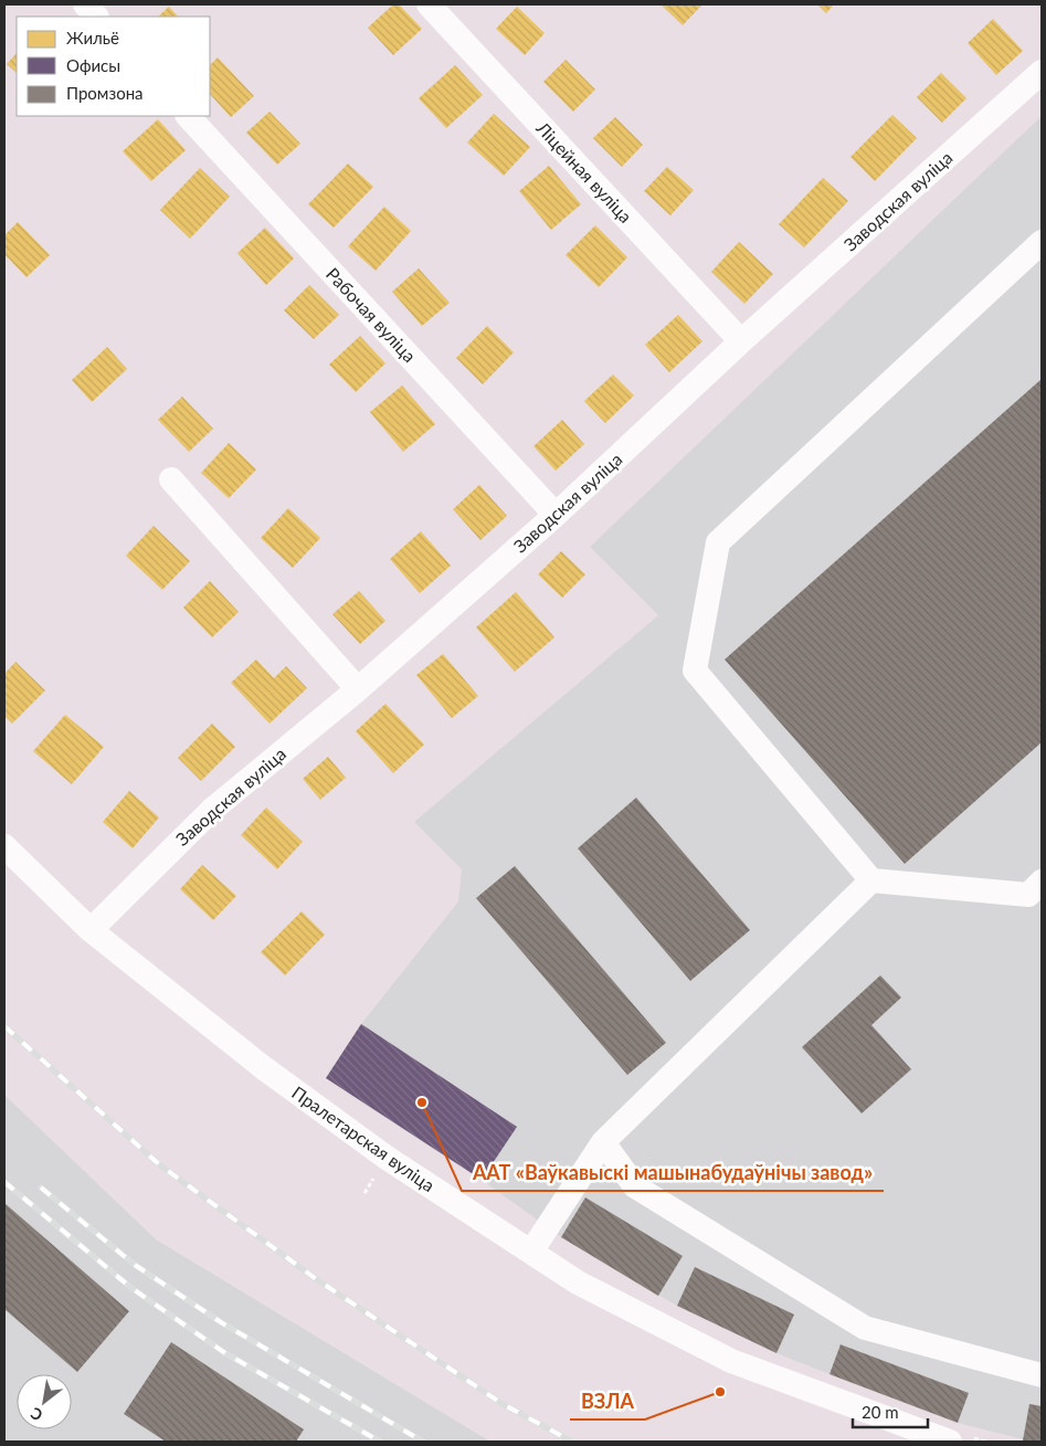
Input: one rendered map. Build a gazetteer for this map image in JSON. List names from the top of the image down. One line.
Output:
{"streets":{"street":["Ліцейная вуліца","Заводская вуліца","Рабочая вуліца","Пралетарская вуліца"]},"crossings":[["Ліцейная вуліца","Заводская вуліца"],["Заводская вуліца","Рабочая вуліца"],["Заводская вуліца","Пралетарская вуліца"]],"places":["ААТ «Ваўкавыскі машынабудаўнічы завод»","ВЗЛА"],"legend":["Жильё","Офисы","Промзона"],"scale_bar":"20 m","north":"bottom left"}
